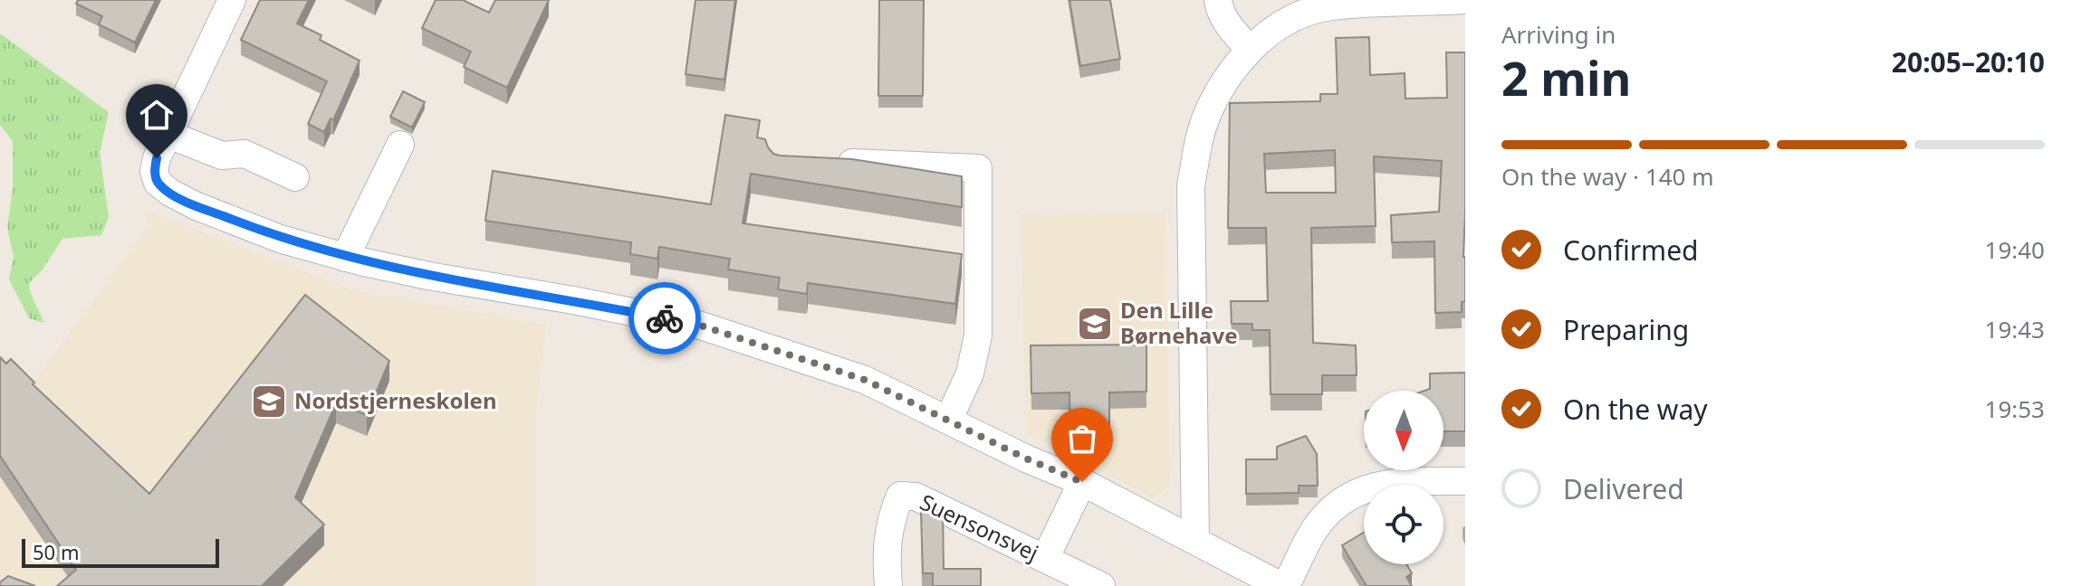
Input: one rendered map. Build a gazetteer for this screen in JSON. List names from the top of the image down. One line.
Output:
{"streets":{"street":["Suensonsvej"]},"places":{"school or university":["Den Lille Børnehave","Nordstjerneskolen"]},"scale_bar":"50 m","north":"bottom","page":{"heading":["2 min","Arriving in","20:05–20:10"],"bar":"On the way · 140 m","list":[["Confirmed","19:40"],["Preparing","19:43"],["On the way","19:53"],"Delivered"],"scale":"50 m"}}
